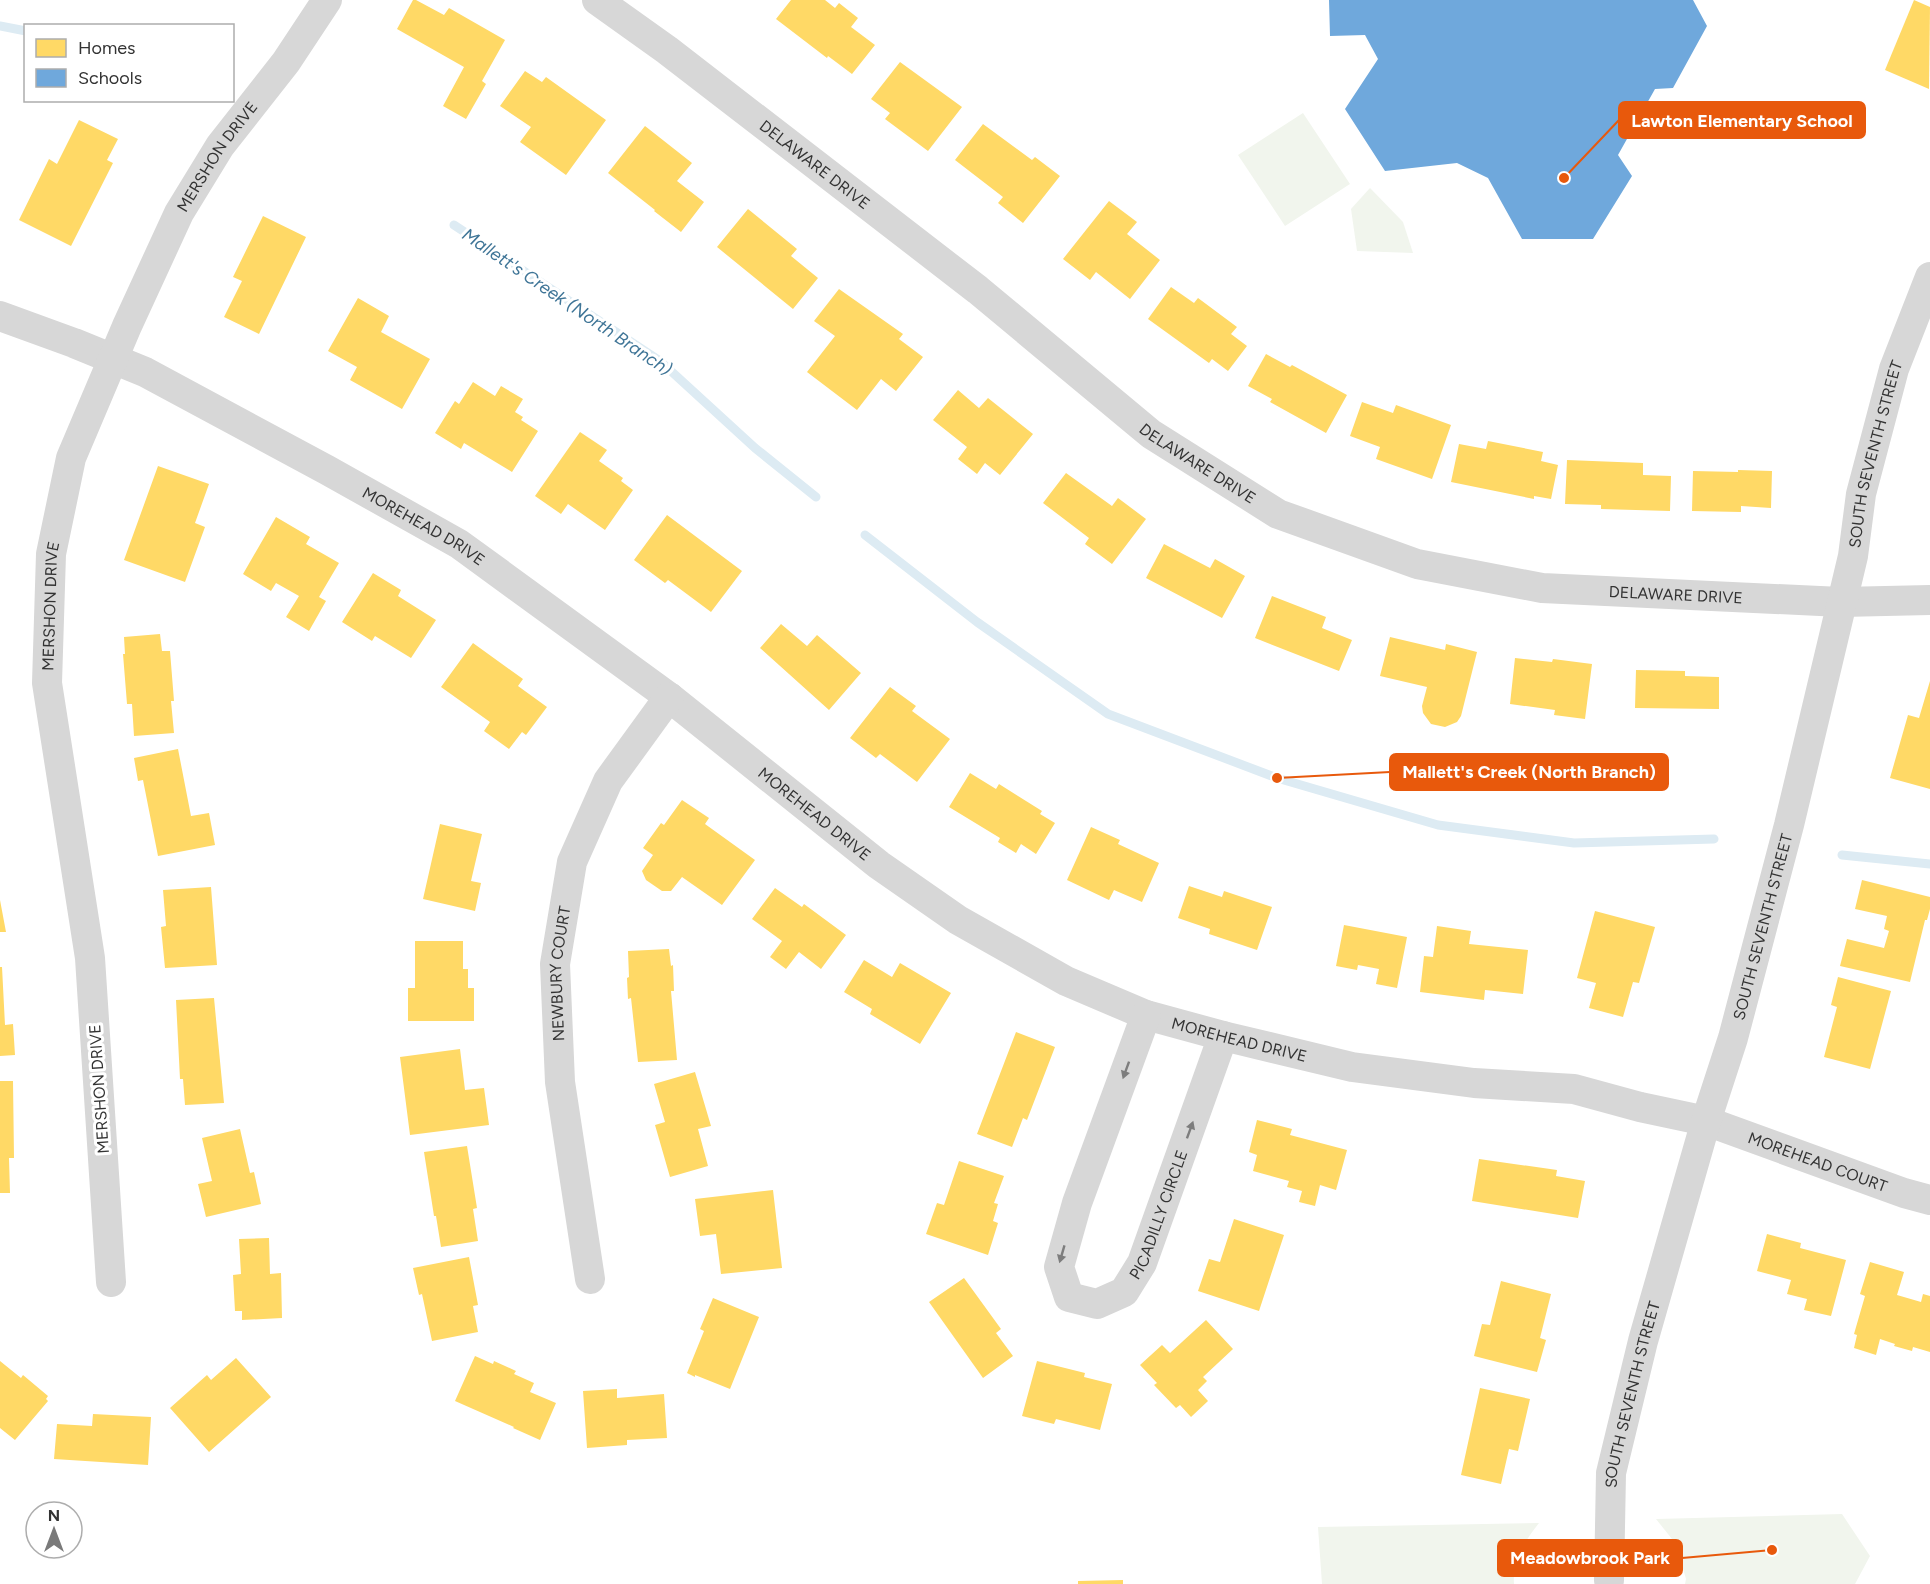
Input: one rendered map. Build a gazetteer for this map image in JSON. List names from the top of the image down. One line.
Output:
{"streets":{"street":["MERSHON DRIVE","DELAWARE DRIVE","SOUTH SEVENTH STREET","MOREHEAD DRIVE","NEWBURY COURT","MOREHEAD COURT","PICADILLY CIRCLE"]},"crossings":[["MERSHON DRIVE","MOREHEAD DRIVE"],["DELAWARE DRIVE","SOUTH SEVENTH STREET"],["SOUTH SEVENTH STREET","MOREHEAD DRIVE"],["SOUTH SEVENTH STREET","MOREHEAD COURT"],["MOREHEAD DRIVE","NEWBURY COURT"],["MOREHEAD DRIVE","MOREHEAD COURT"],["MOREHEAD DRIVE","PICADILLY CIRCLE"]],"water":["Mallett's Creek (North Branch)"],"places":["Lawton Elementary School","Mallett's Creek (North Branch)","Meadowbrook Park"],"legend":["Homes","Schools"],"north":"top"}
